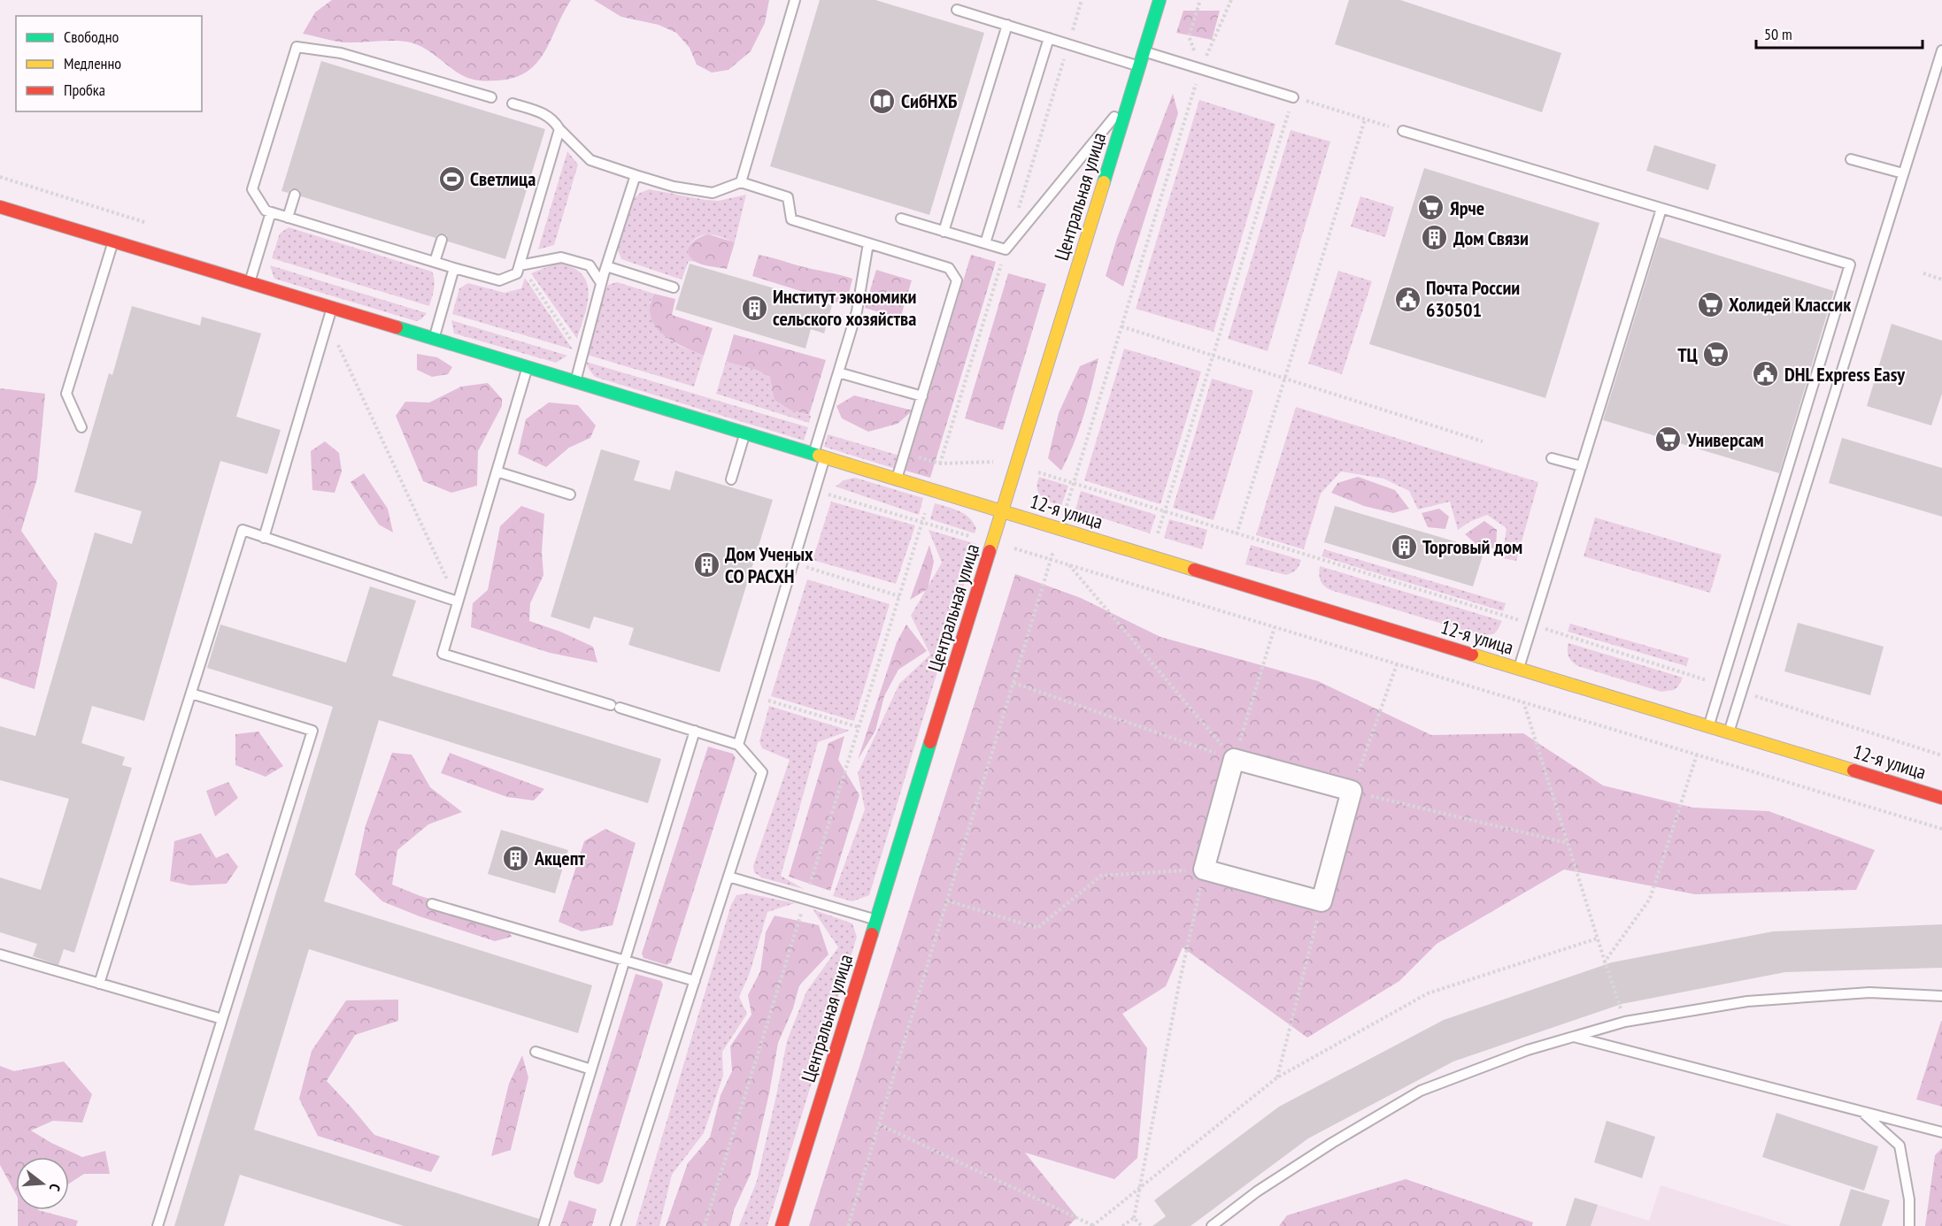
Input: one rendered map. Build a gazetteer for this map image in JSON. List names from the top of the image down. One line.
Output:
{"streets":{"street":["Центральная улица","12-я улица"]},"crossings":[["Центральная улица","12-я улица"]],"places":{"library":["СибНХБ"],"sports":["Светлица"],"supermarket":["Ярче","Холидей Классик","ТЦ","Универсам"],"building":["Дом Связи","Институт экономики сельского хозяйства","Торговый дом","Дом Ученых СО РАСХН","Акцепт"],"public building":["Почта России 630501","DHL Express Easy"]},"legend":["Свободно","Медленно","Пробка"],"scale_bar":"50 m","north":"right"}
